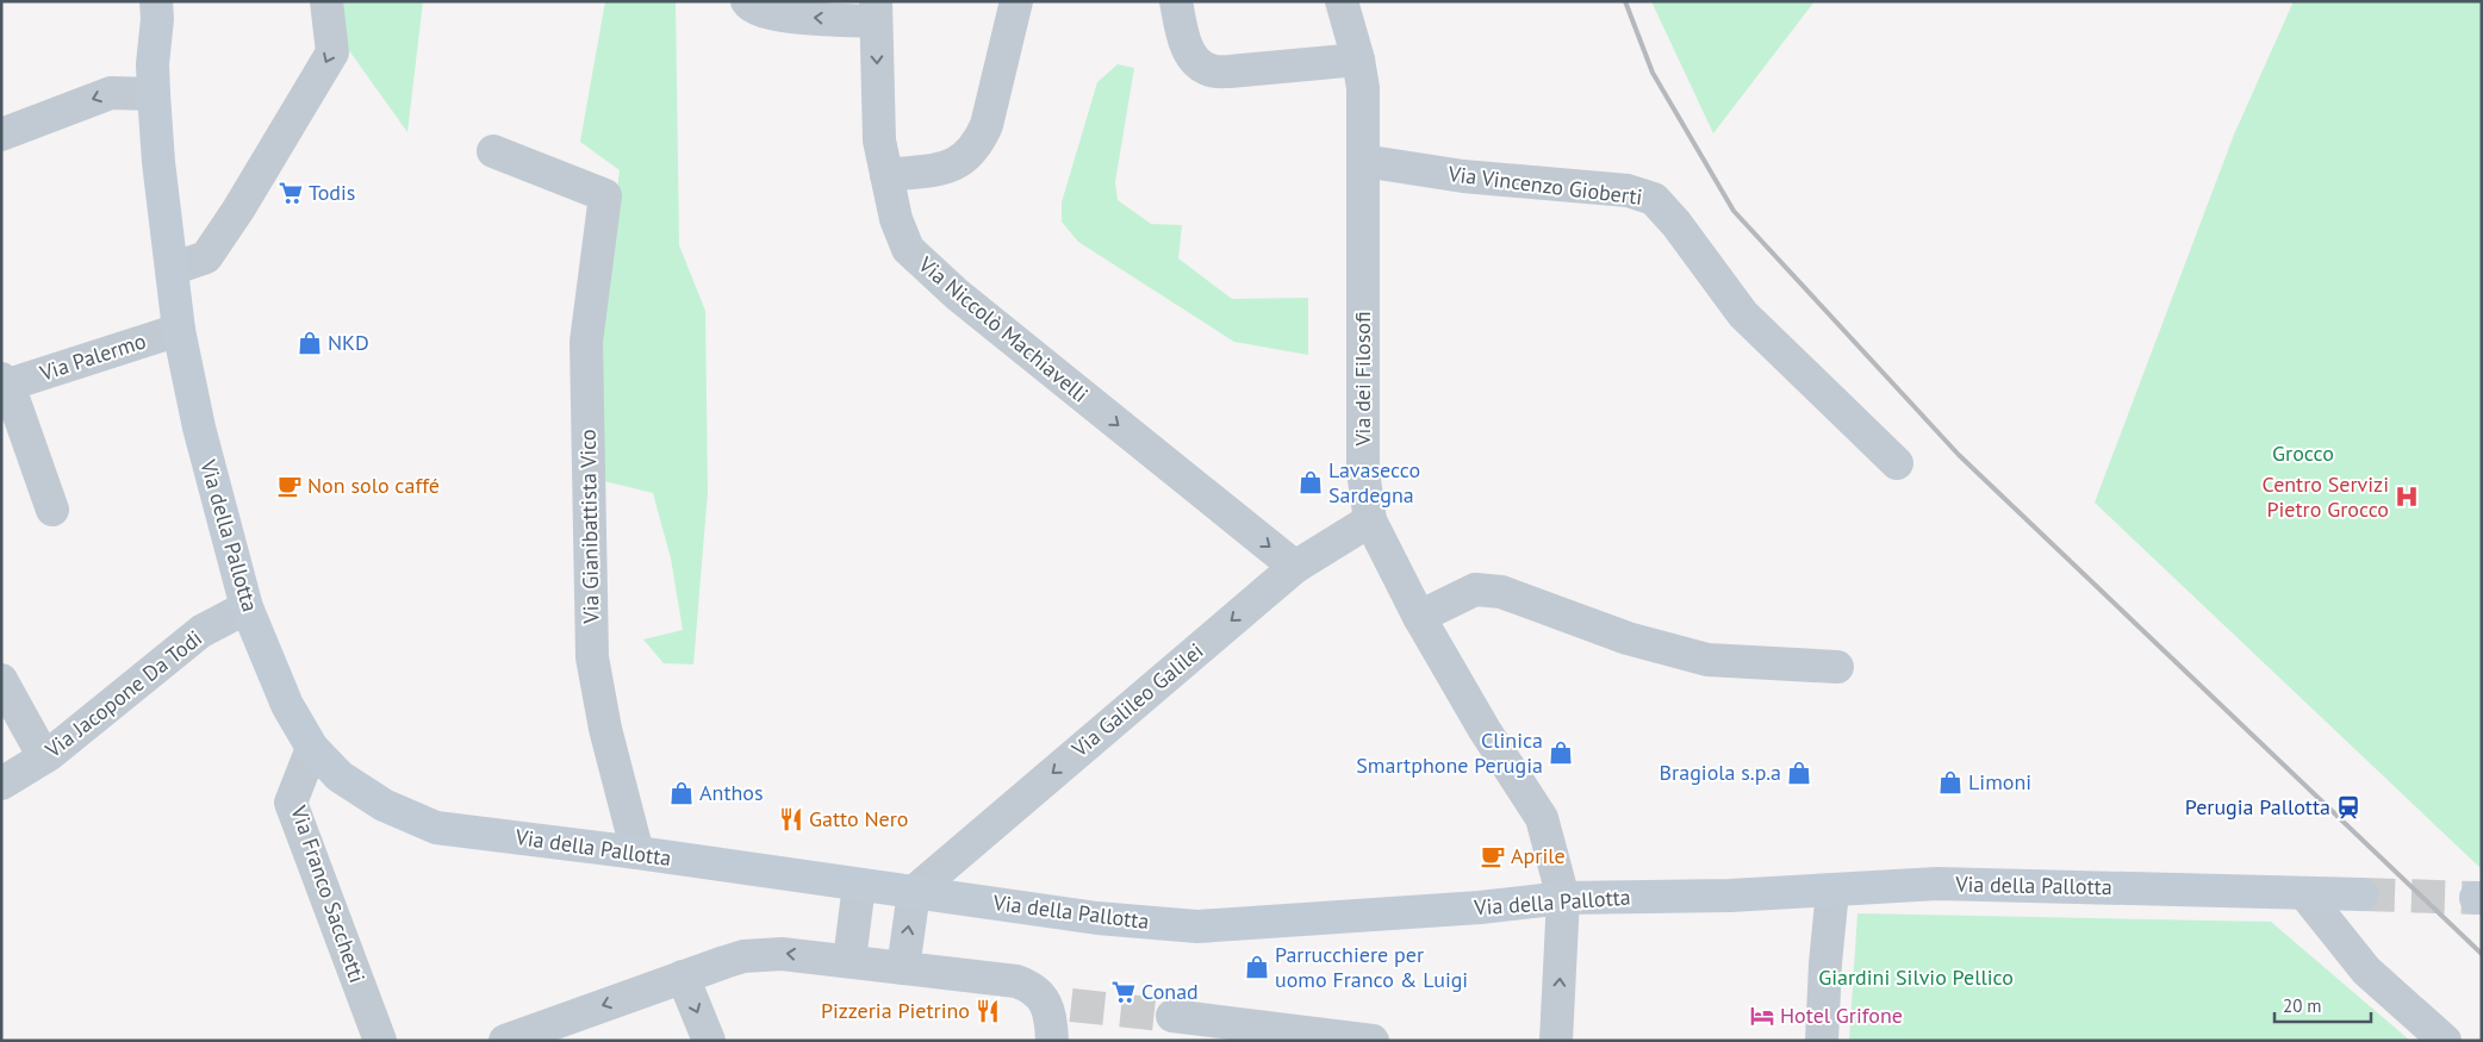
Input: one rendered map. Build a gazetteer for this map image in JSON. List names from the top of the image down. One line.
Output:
{"streets":{"main road":["Via della Pallotta"],"street":["Via Vincenzo Gioberti","Via Niccolò Machiavelli","Via Palermo","Via dei Filosofi","Via Gianibattista Vico","Via Jacopone Da Todi","Via Galileo Galilei","Via Franco Sacchetti"]},"crossings":[["Via Vincenzo Gioberti","Via dei Filosofi"],["Via Niccolò Machiavelli","Via Galileo Galilei"],["Via Palermo","Via della Pallotta"],["Via dei Filosofi","Via della Pallotta"],["Via dei Filosofi","Via Galileo Galilei"],["Via Gianibattista Vico","Via della Pallotta"],["Via della Pallotta","Via Jacopone Da Todi"],["Via della Pallotta","Via Galileo Galilei"],["Via della Pallotta","Via Franco Sacchetti"]],"one_way":["Via Niccolò Machiavelli","Via Galileo Galilei"],"parks":["Grocco","Giardini Silvio Pellico"],"places":{"supermarket":["Todis","Conad"],"shop":["NKD","Lavasecco Sardegna","Clinica Smartphone Perugia","Bragiola s.p.a","Limoni","Anthos","Parrucchiere per uomo Franco & Luigi"],"cafe":["Non solo caffé","Aprile"],"hospital":["Centro Servizi Pietro Grocco"],"station":["Perugia Pallotta"],"restaurant":["Gatto Nero","Pizzeria Pietrino"],"hotel":["Hotel Grifone"]},"scale_bar":"20 m"}
